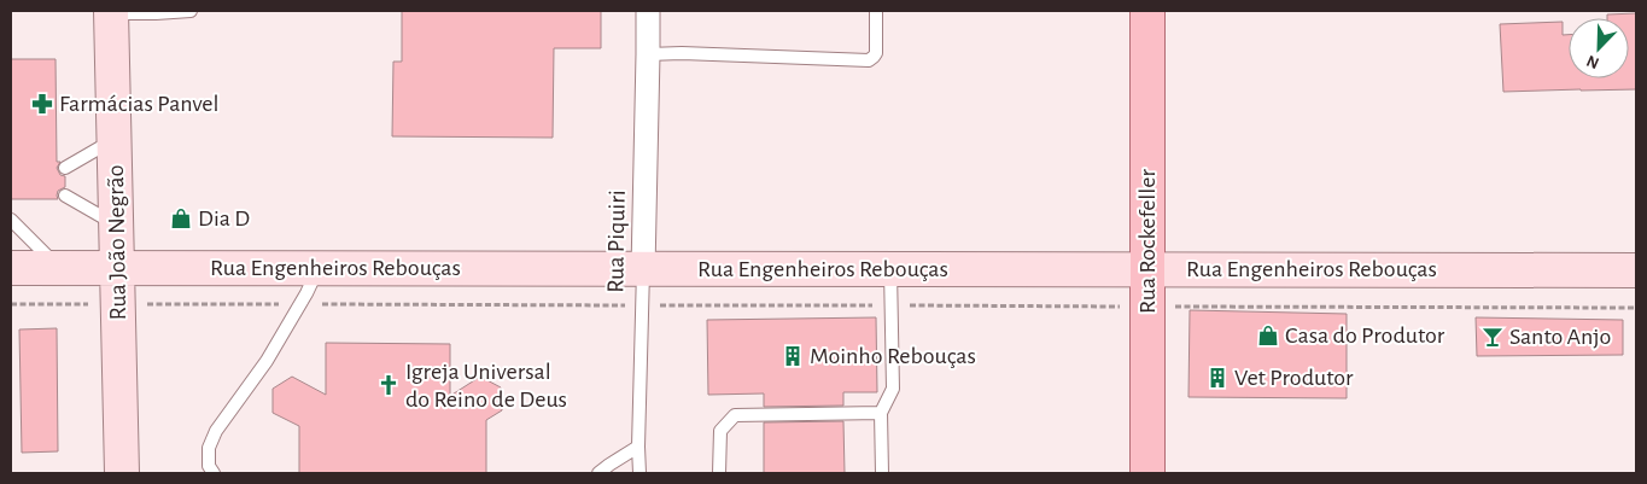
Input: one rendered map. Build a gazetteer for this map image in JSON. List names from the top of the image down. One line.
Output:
{"streets":{"main road":["Rua Rockefeller","Rua João Negrão","Rua Engenheiros Rebouças"],"street":["Rua Piquiri"]},"crossings":[["Rua Piquiri","Rua Engenheiros Rebouças"],["Rua Rockefeller","Rua Engenheiros Rebouças"],["Rua João Negrão","Rua Engenheiros Rebouças"]],"places":{"pharmacy":["Farmácias Panvel"],"shop":["Dia D","Casa do Produtor"],"bar":["Santo Anjo"],"building":["Moinho Rebouças","Vet Produtor"],"church":["Igreja Universal do Reino de Deus"]},"north":"bottom left"}
